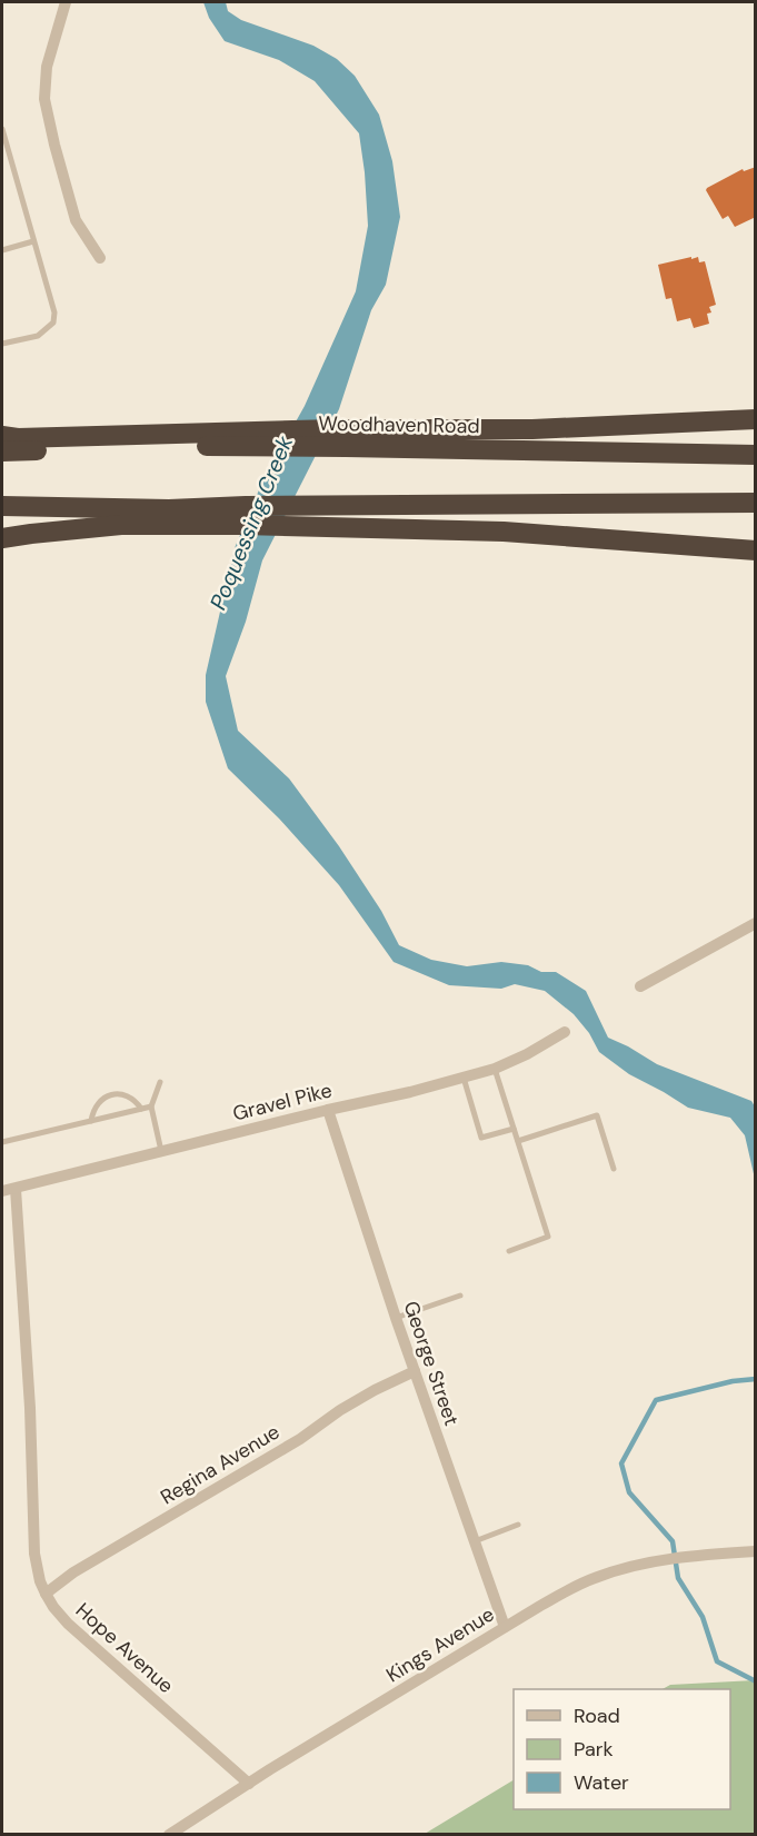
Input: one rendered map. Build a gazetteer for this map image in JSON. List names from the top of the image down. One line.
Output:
{"streets":{"highway":["Woodhaven Road"],"street":["Gravel Pike","George Street","Regina Avenue","Kings Avenue","Hope Avenue"]},"crossings":[["Gravel Pike","George Street"],["Gravel Pike","Hope Avenue"],["George Street","Regina Avenue"],["George Street","Kings Avenue"],["Regina Avenue","Hope Avenue"],["Kings Avenue","Hope Avenue"]],"water":["Poquessing Creek"],"legend":["Road","Park","Water"]}
